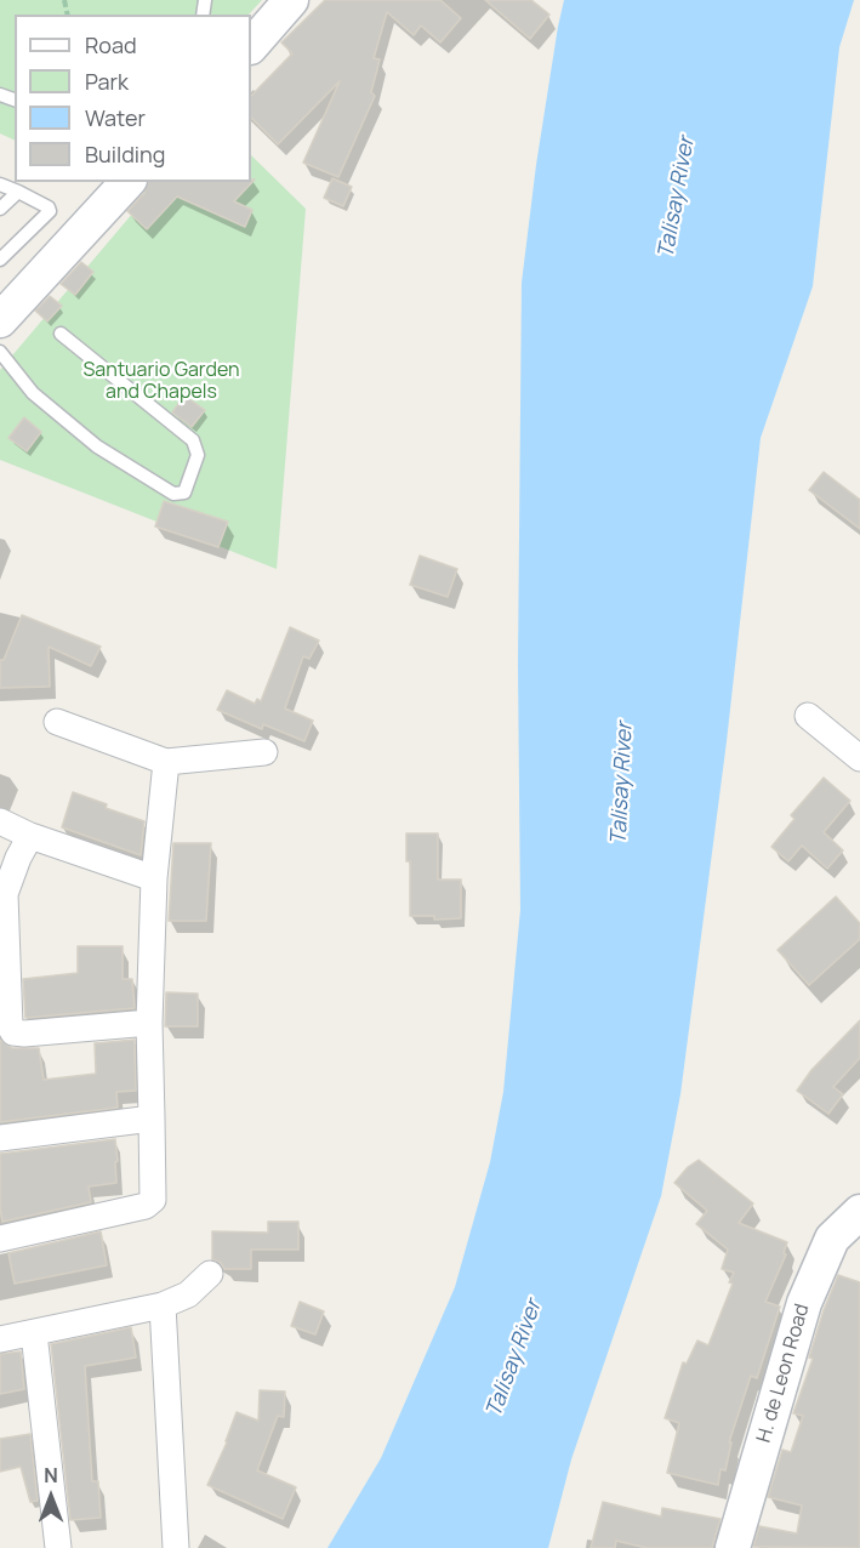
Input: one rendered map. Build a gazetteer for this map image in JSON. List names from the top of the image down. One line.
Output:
{"streets":{"street":["H. de Leon Road"]},"water":["Talisay River"],"parks":["Santuario Garden and Chapels"],"legend":["Road","Park","Water","Building"],"north":"top"}
